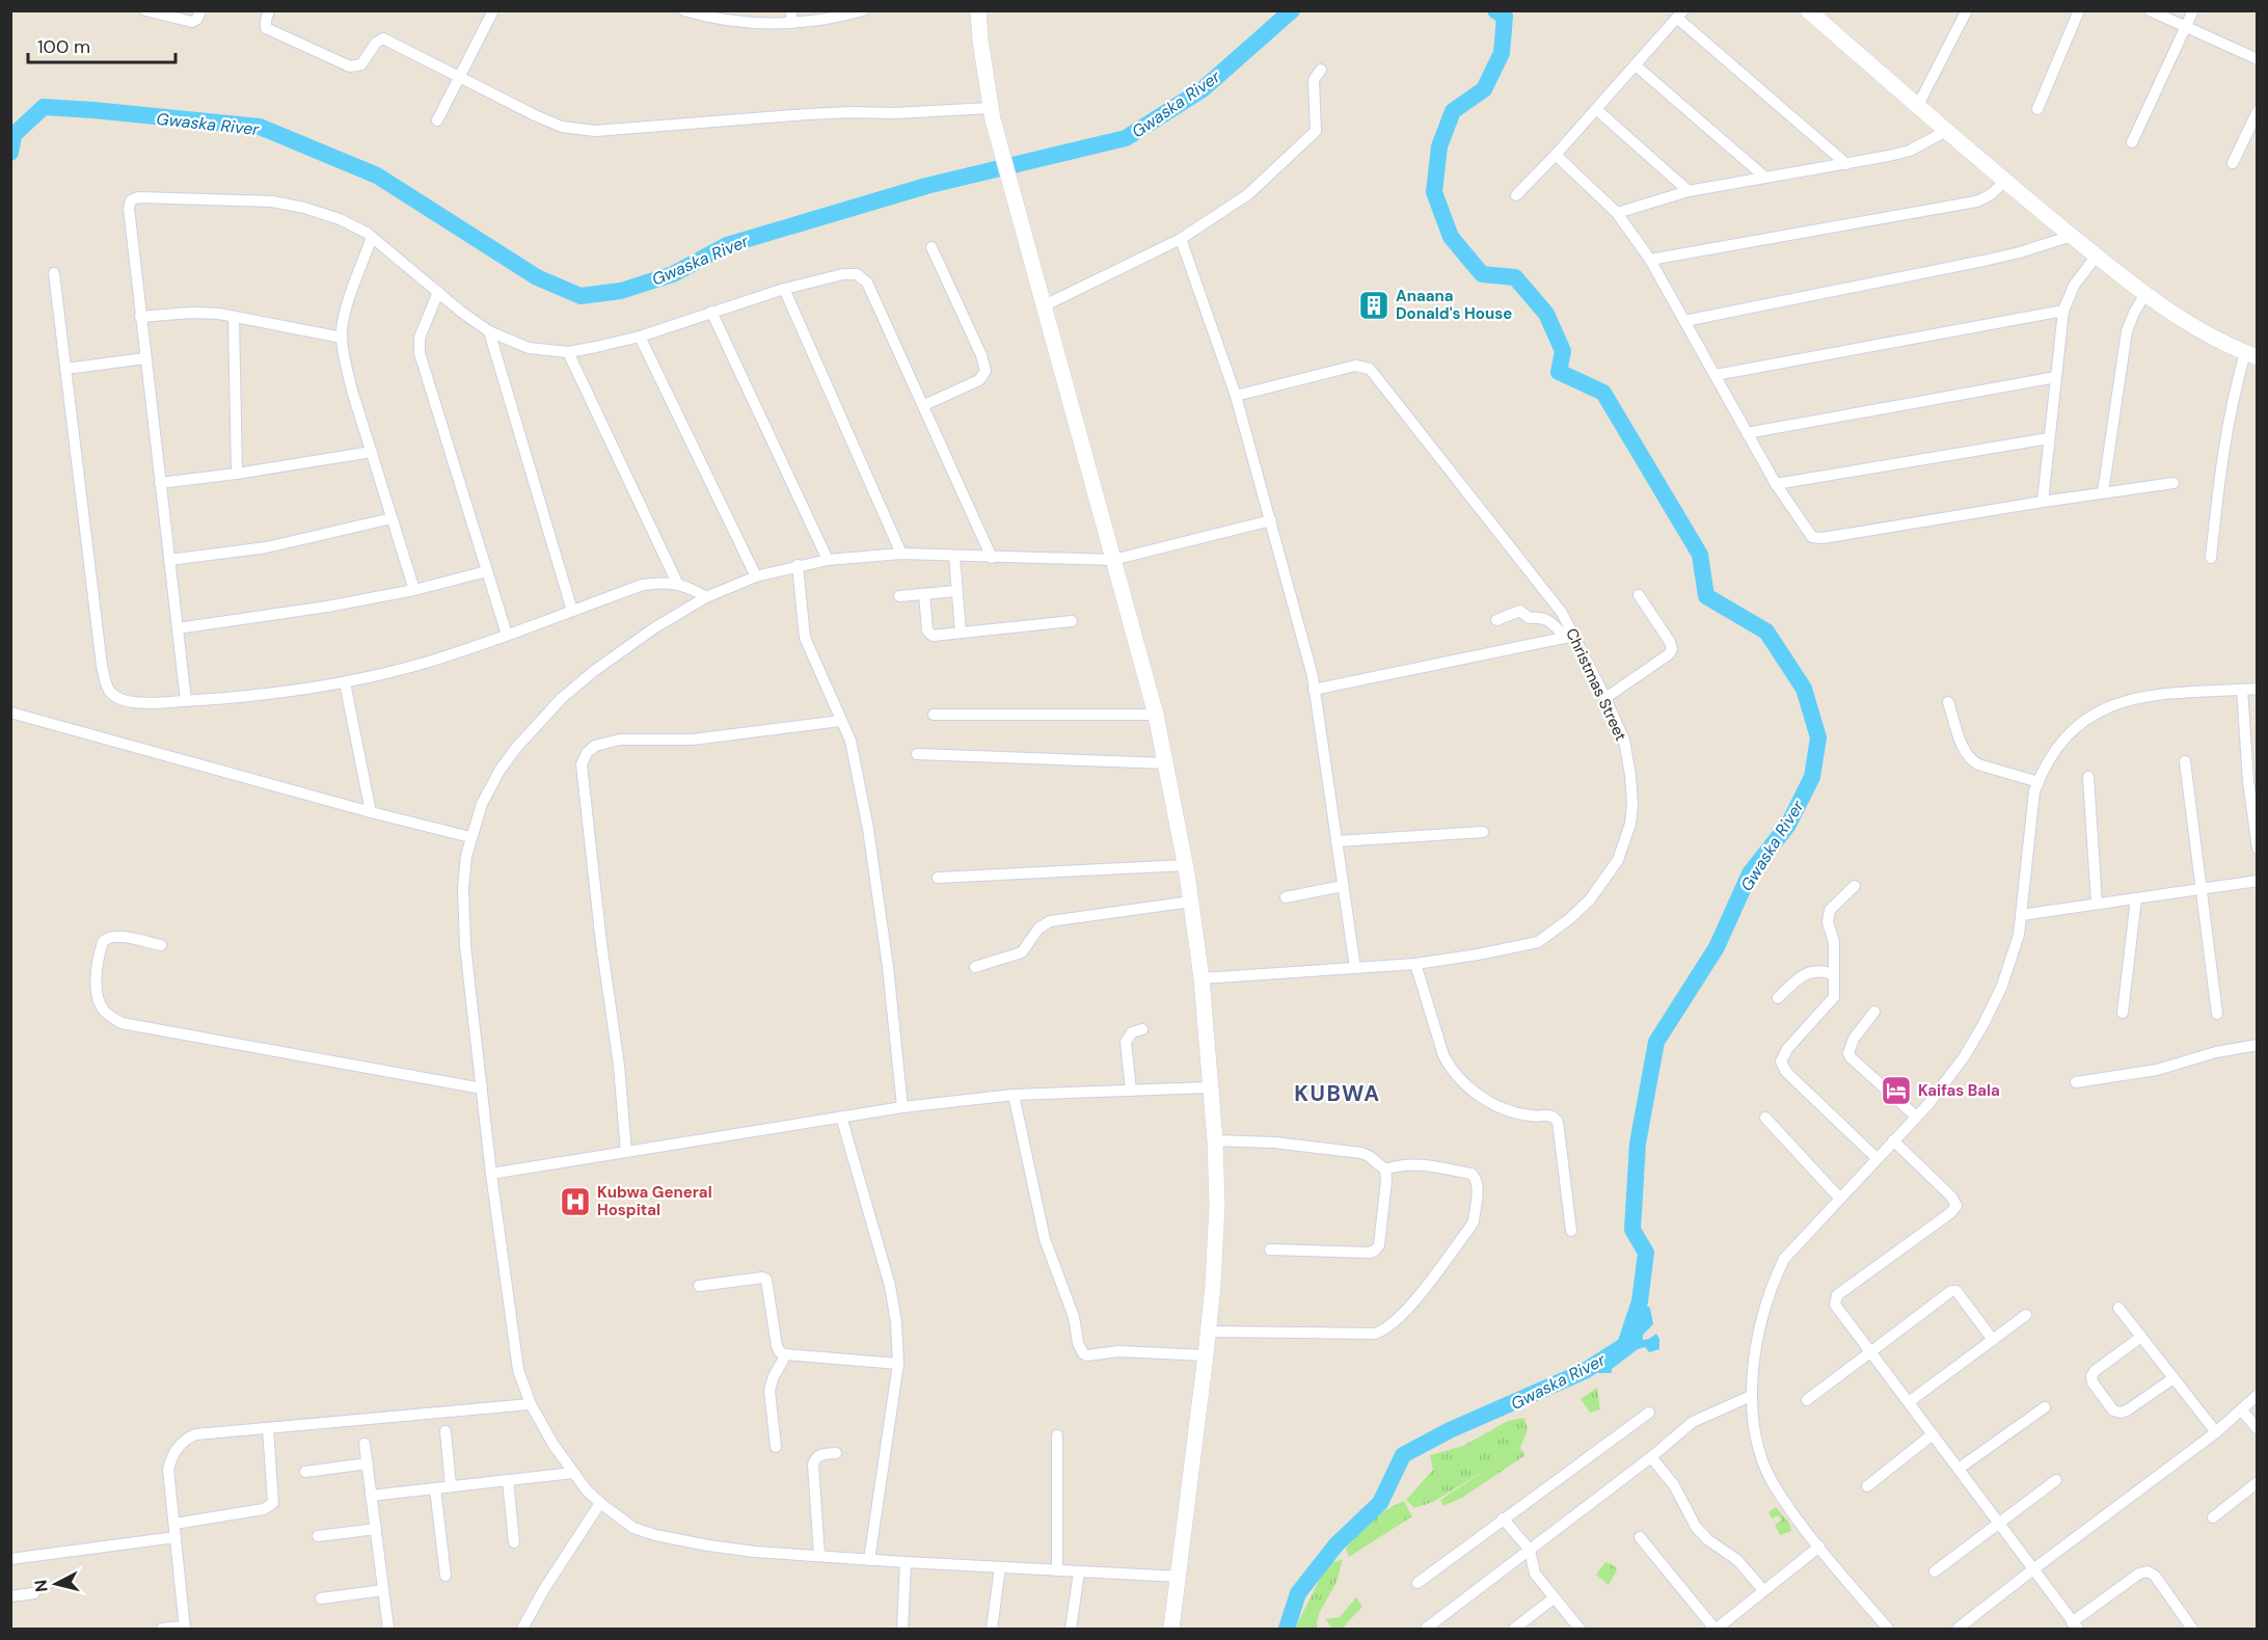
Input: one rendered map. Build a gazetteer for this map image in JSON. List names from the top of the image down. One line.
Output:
{"streets":{"street":["Christmas Street"]},"districts":["KUBWA"],"water":["Gwaska River"],"places":{"building":["Anaana Donald's House"],"hotel":["Kaifas Bala"],"hospital":["Kubwa General Hospital"]},"scale_bar":"100 m","north":"left"}
